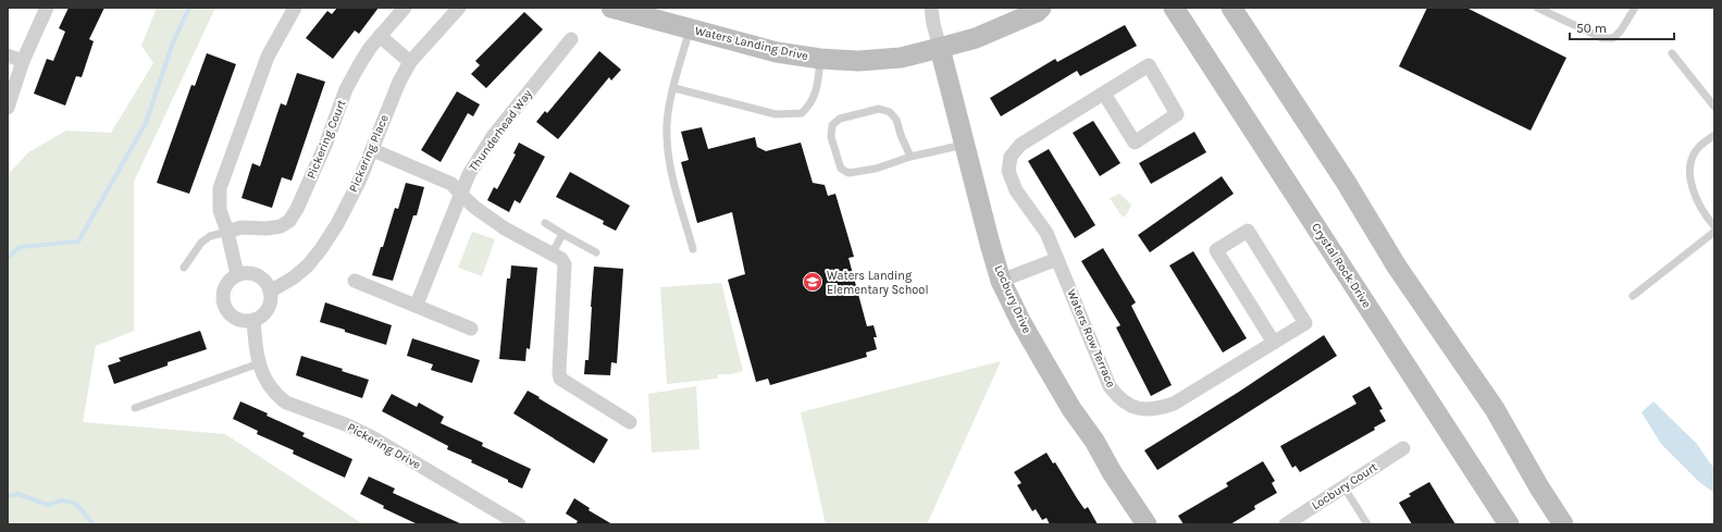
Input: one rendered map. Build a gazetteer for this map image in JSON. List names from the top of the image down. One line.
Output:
{"streets":{"main road":["Waters Landing Drive","Crystal Rock Drive","Locbury Drive"],"street":["Thunderhead Way","Pickering Court","Pickering Place","Waters Row Terrace","Pickering Drive","Locbury Court"]},"crossings":[["Waters Landing Drive","Locbury Drive"],["Pickering Place","Pickering Drive"]],"places":{"school or university":["Waters Landing Elementary School"]},"scale_bar":"50 m"}
